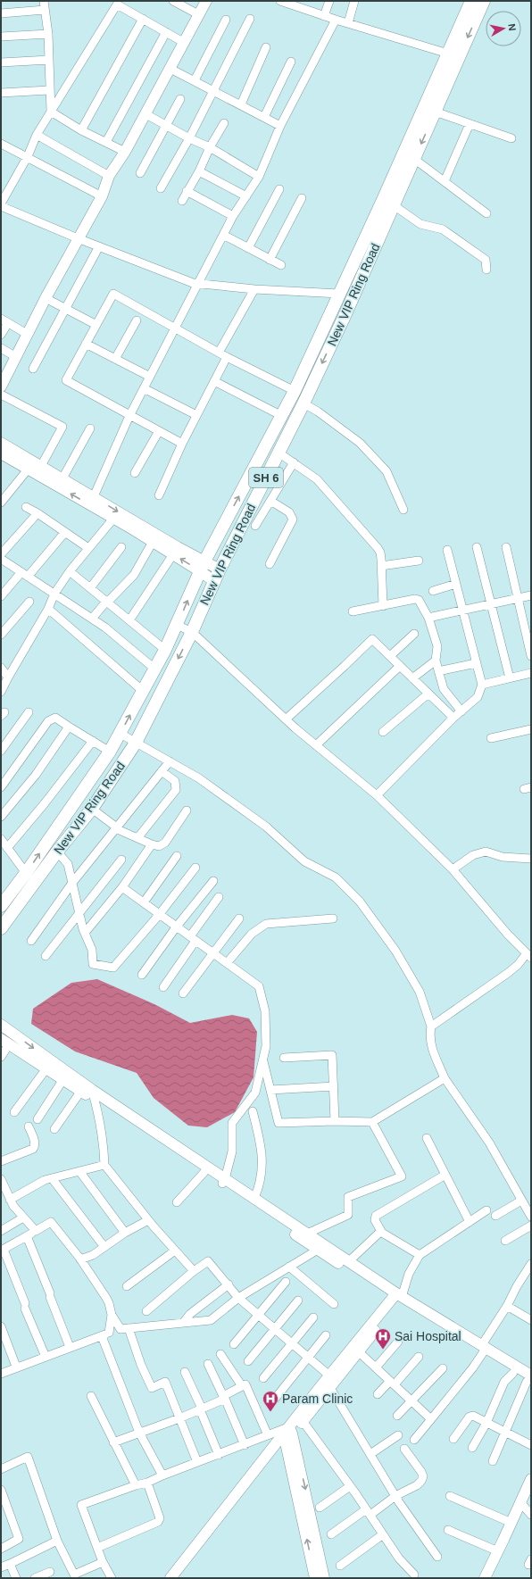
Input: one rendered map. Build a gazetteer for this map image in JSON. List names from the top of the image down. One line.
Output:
{"streets":{"main road":["New VIP Ring Road","SH 6"]},"places":{"hospital":["Sai Hospital","Param Clinic"]},"north":"right"}
